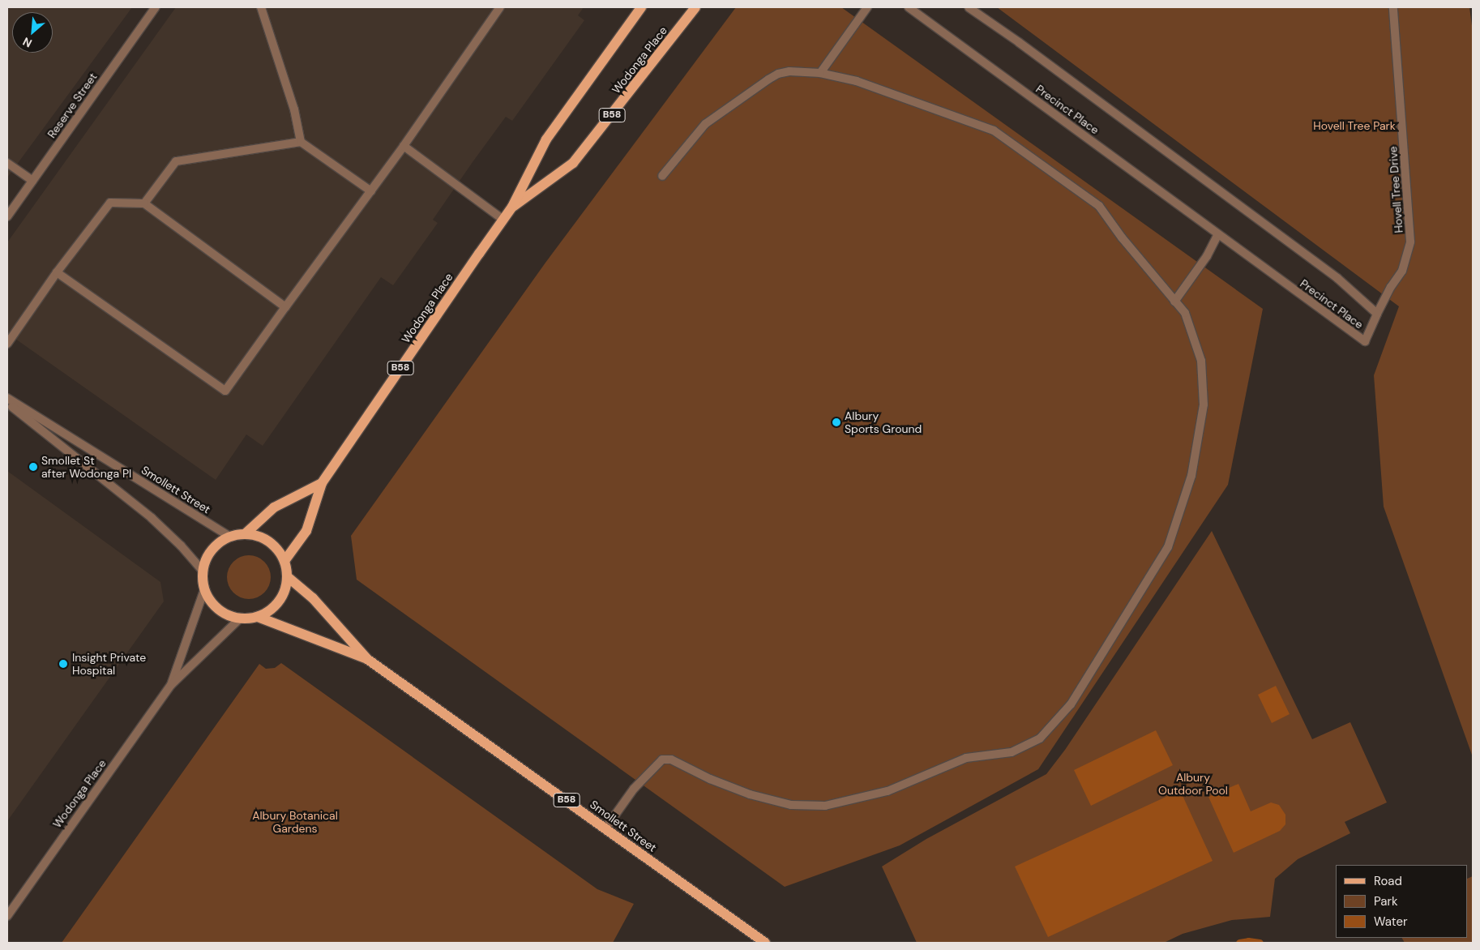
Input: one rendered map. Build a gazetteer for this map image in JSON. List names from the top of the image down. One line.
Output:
{"streets":{"main road":["Wodonga Place","B58","Smollett Street"],"street":["Reserve Street","Precinct Place","Hovell Tree Drive"]},"crossings":[["Wodonga Place","B58"],["Wodonga Place","Smollett Street"],["Precinct Place","Hovell Tree Drive"],["B58","Smollett Street"]],"parks":["Hovell Tree Park","Albury Outdoor Pool","Albury Botanical Gardens"],"places":["Albury Sports Ground","Smollet St after Wodonga Pl","Insight Private Hospital"],"legend":["Road","Park","Water"],"north":"bottom left"}
